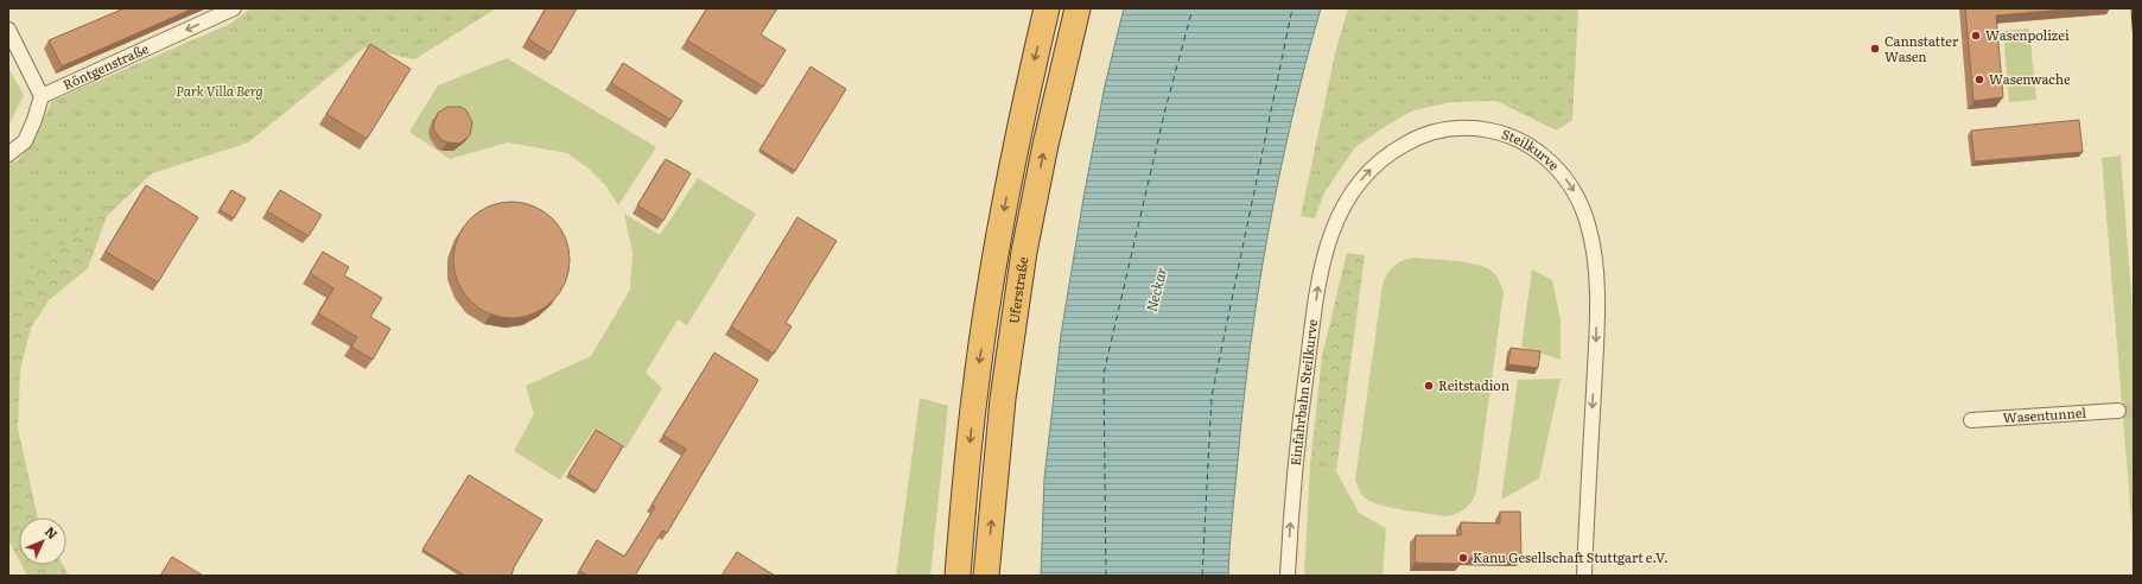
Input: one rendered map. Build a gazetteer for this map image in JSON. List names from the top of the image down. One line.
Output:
{"streets":{"highway":["Uferstraße"],"street":["Röntgenstraße","Steilkurve","Einfahrbahn Steilkurve","Wasentunnel"]},"crossings":[["Steilkurve","Einfahrbahn Steilkurve"]],"one_way":["Röntgenstraße","Einfahrbahn Steilkurve"],"water":["Neckar"],"parks":["Park Villa Berg"],"places":["Wasenpolizei","Cannstatter Wasen","Wasenwache","Reitstadion","Kanu Gesellschaft Stuttgart e.V."],"north":"top right"}
